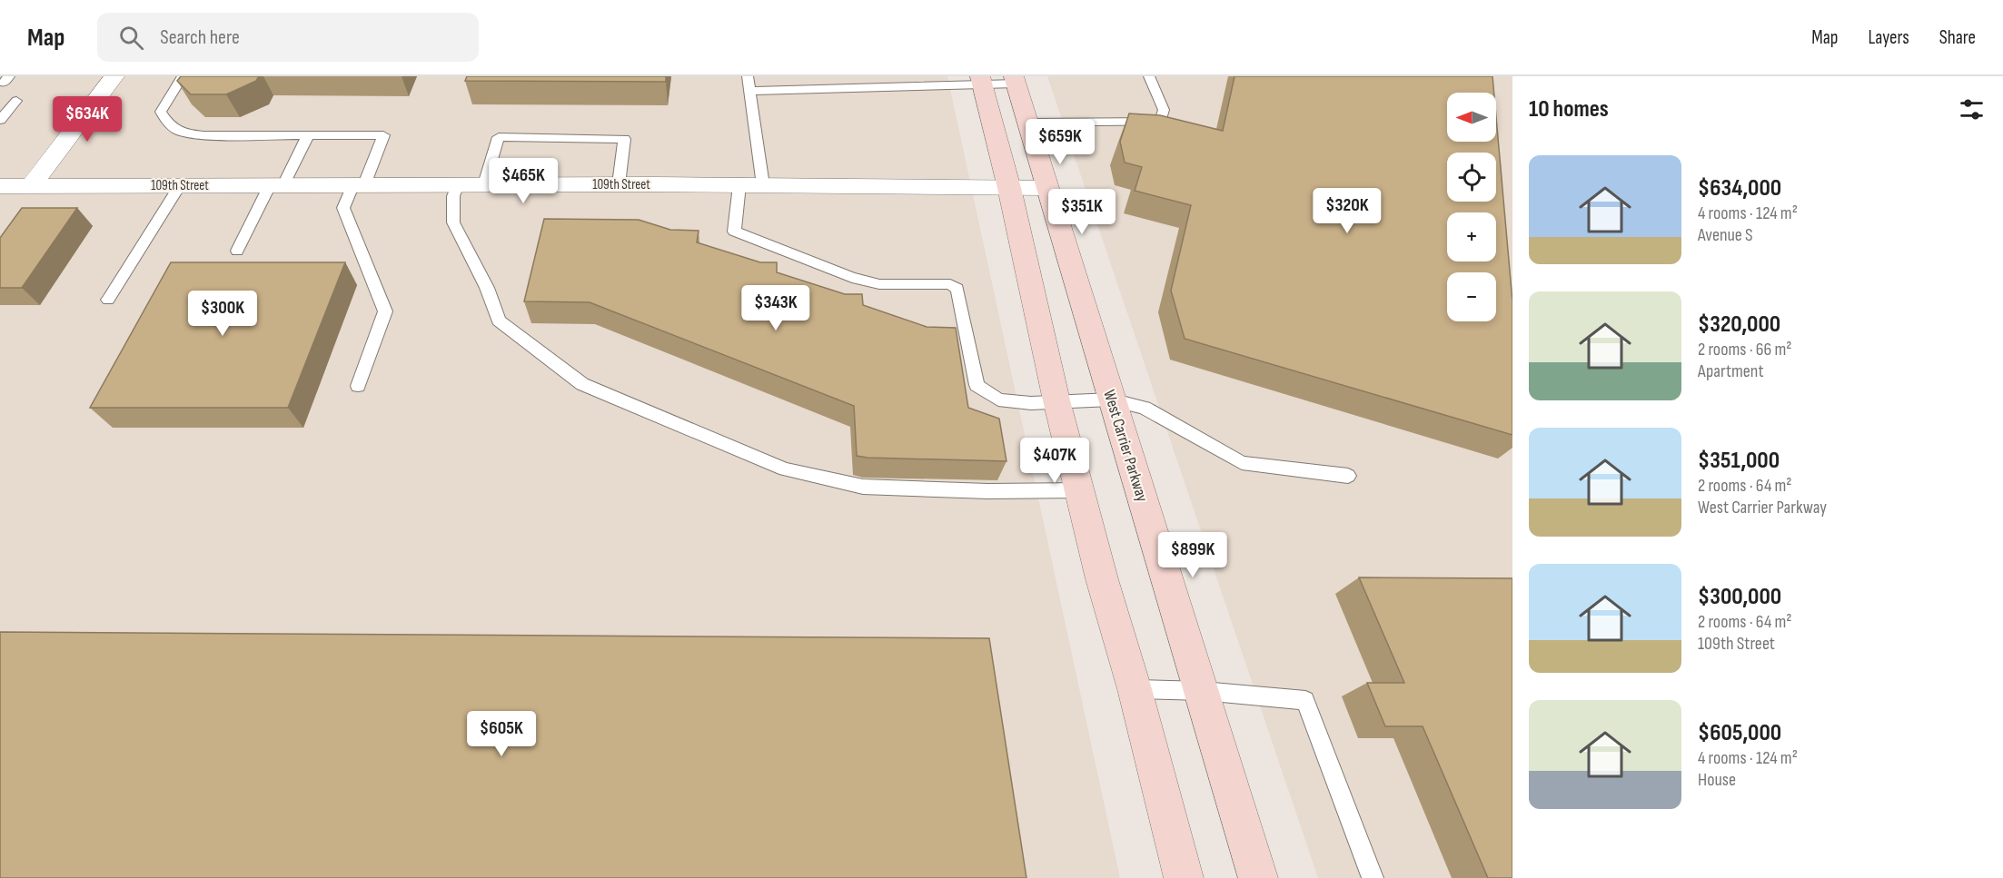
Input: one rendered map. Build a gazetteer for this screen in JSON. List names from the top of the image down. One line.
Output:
{"streets":{"main road":["West Carrier Parkway"],"street":["109th Street"]},"crossings":[["109th Street","West Carrier Parkway"]],"north":"left","page":{"header":"Map","search":"Search here","nav":["Map","Layers","Share"],"heading":"10 homes","map_buttons":["+","−"],"price":["$634K","$659K","$465K","$320K","$351K","$343K","$300K","$407K","$899K","$605K"],"list":[{"name":"$634,000","note":"4 rooms · 124 m² · Avenue S"},{"name":"$320,000","note":"2 rooms · 66 m² · Apartment"},{"name":"$351,000","note":"2 rooms · 64 m² · West Carrier Parkway"},{"name":"$300,000","note":"2 rooms · 64 m² · 109th Street"},{"name":"$605,000","note":"4 rooms · 124 m² · House"}]}}
